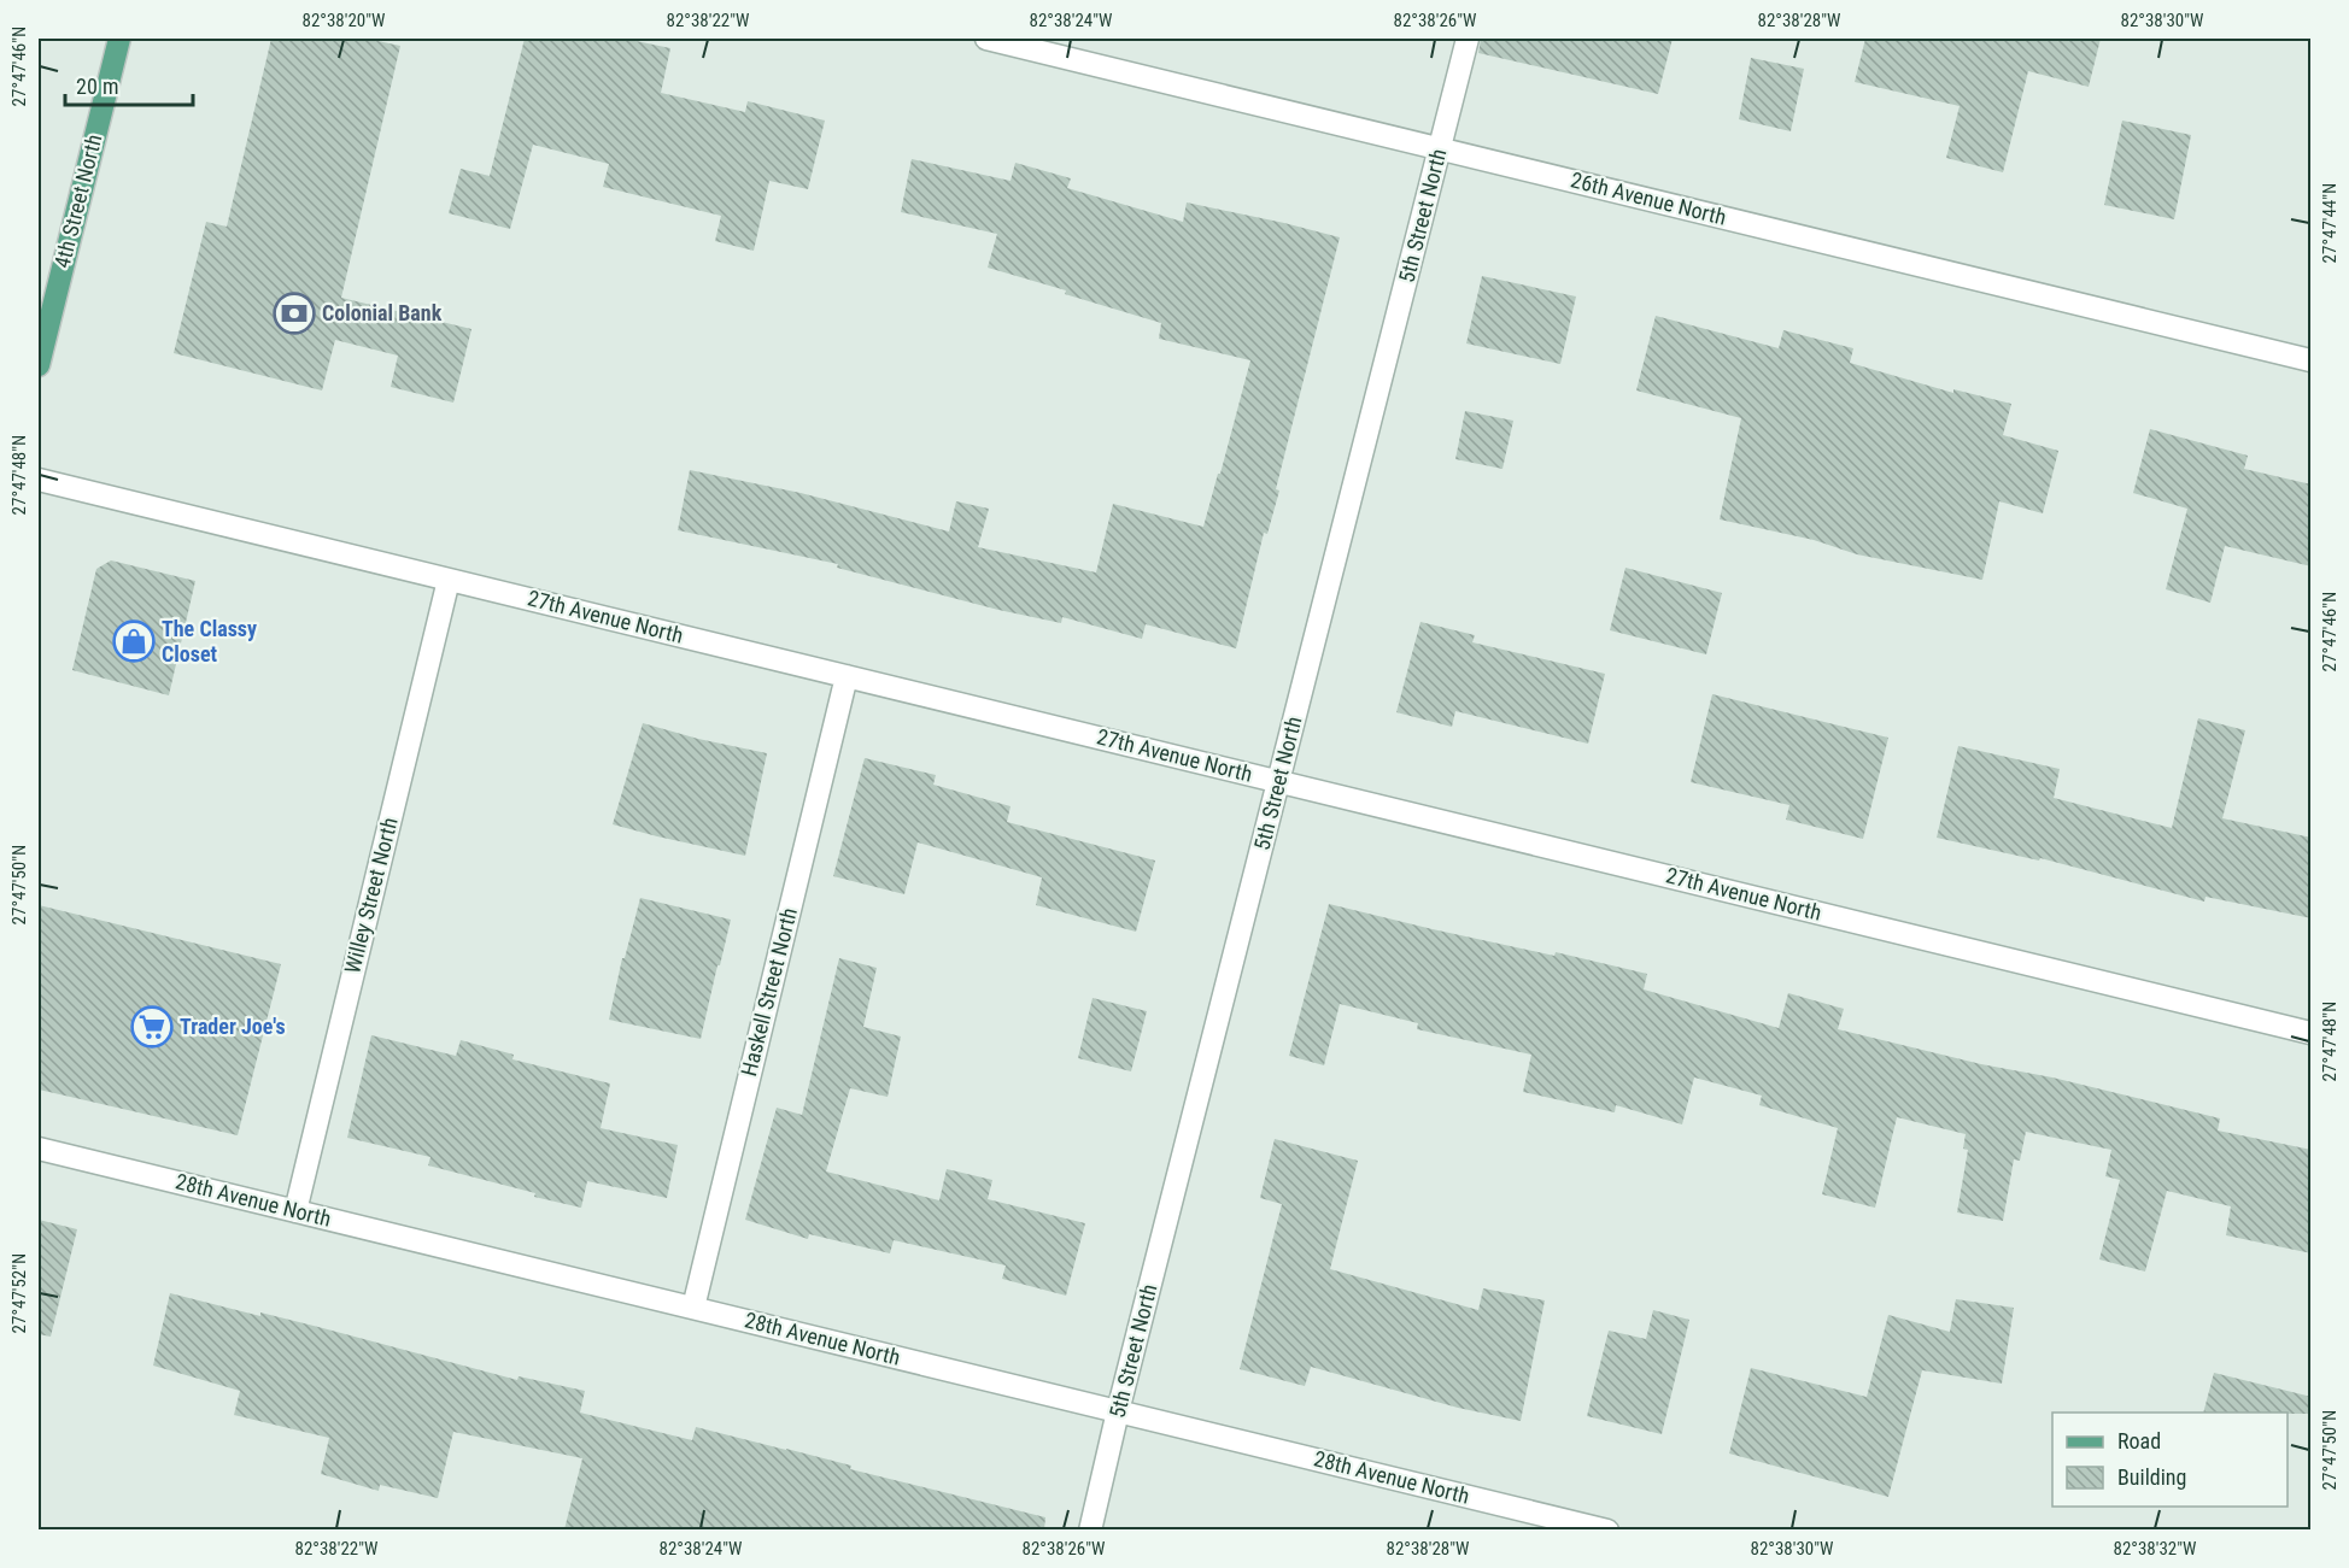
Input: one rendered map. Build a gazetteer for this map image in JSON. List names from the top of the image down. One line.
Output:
{"streets":{"main road":["4th Street North"],"street":["26th Avenue North","5th Street North","27th Avenue North","Willey Street North","Haskell Street North","28th Avenue North"]},"crossings":[["26th Avenue North","5th Street North"],["5th Street North","27th Avenue North"],["5th Street North","28th Avenue North"],["27th Avenue North","Willey Street North"],["27th Avenue North","Haskell Street North"],["Willey Street North","28th Avenue North"],["Haskell Street North","28th Avenue North"]],"places":{"bank":["Colonial Bank"],"shop":["The Classy Closet"],"supermarket":["Trader Joe's"]},"legend":["Road","Building"],"scale_bar":"20 m","coordinates":["82°38'20\"W","82°38'22\"W","82°38'24\"W","82°38'26\"W","82°38'28\"W","82°38'30\"W","27°47'46\"N","27°47'44\"N","27°47'48\"N","27°47'50\"N","27°47'52\"N","82°38'32\"W"]}
